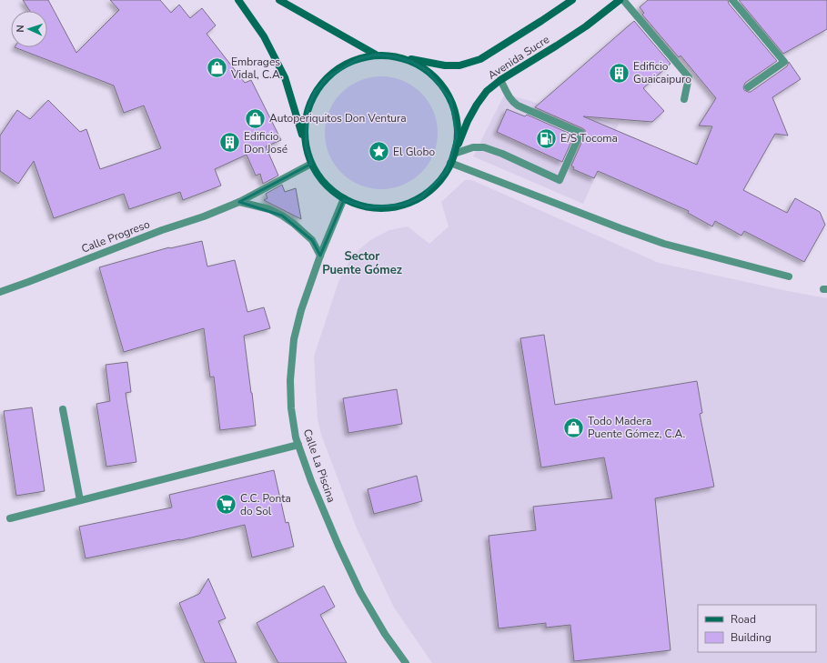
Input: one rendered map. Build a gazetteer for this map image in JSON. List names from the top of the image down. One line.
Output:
{"streets":{"street":["Avenida Sucre","Calle Progreso","Calle La Piscina"]},"districts":["Sector Puente Gómez"],"places":{"shop":["Embrages Vidal, C.A.","Autoperiquitos Don Ventura","Todo Madera Puente Gómez, C.A."],"building":["Edificio Guaicaipuro","Edificio Don José"],"fuel station":["E/S Tocoma"],"place":["El Globo"],"supermarket":["C.C. Ponta do Sol"]},"legend":["Road","Building"],"north":"left"}
